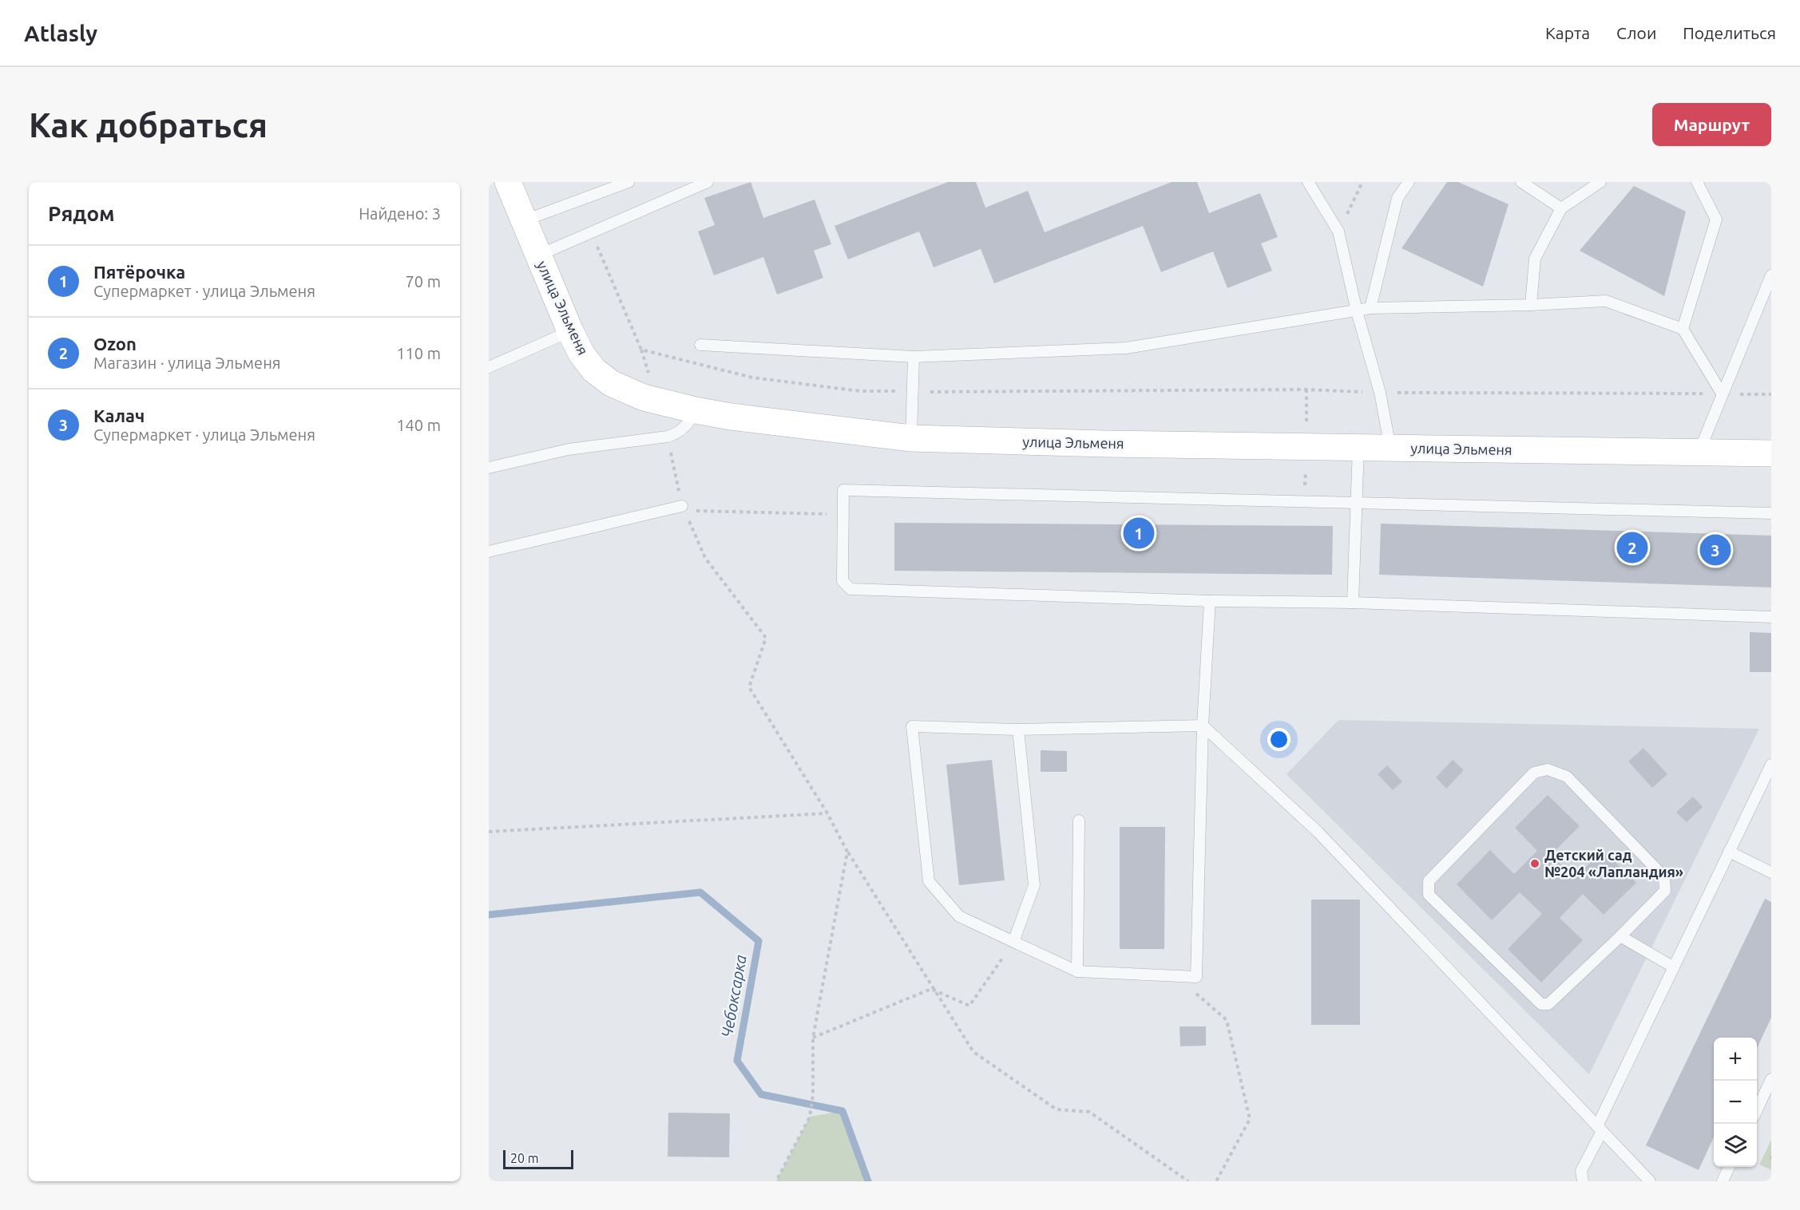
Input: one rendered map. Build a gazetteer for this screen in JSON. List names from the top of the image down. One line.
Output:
{"streets":{"street":["улица Эльменя"]},"water":["Чебоксарка"],"places":["Детский сад №204 «Лапландия»"],"scale_bar":"20 m","page":{"header":"Atlasly","nav":["Карта","Слои","Поделиться"],"buttons":"Маршрут","title":"Как добраться","heading":["Рядом","Найдено: 3"],"list":[{"mark":"1","name":"Пятёрочка","note":"Супермаркет · улица Эльменя","value":"70 m"},{"mark":"2","name":"Ozon","note":"Магазин · улица Эльменя","value":"110 m"},{"mark":"3","name":"Калач","note":"Супермаркет · улица Эльменя","value":"140 m"}],"pins":["1","2","3"],"map_buttons":["+","−"],"scale":"20 m"}}
